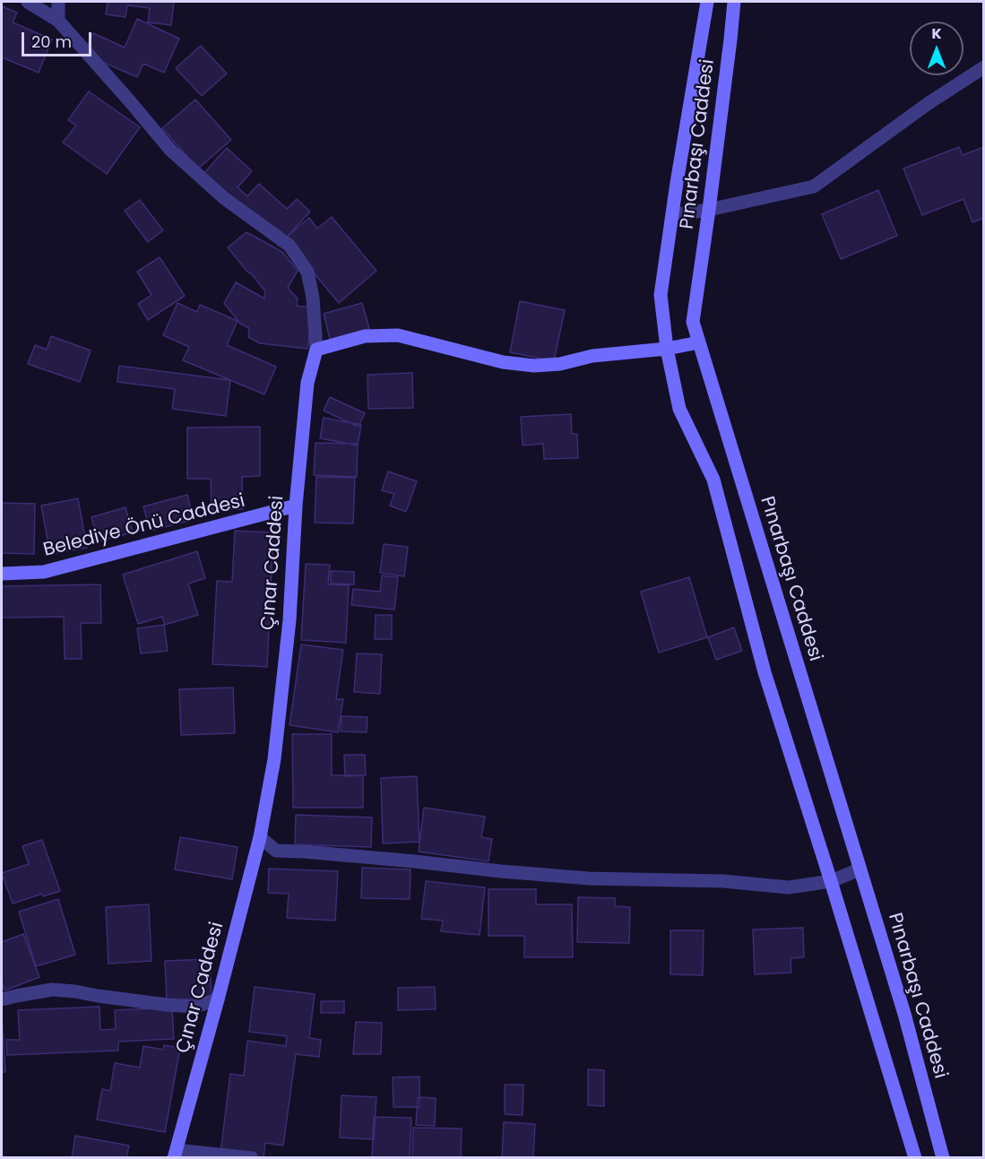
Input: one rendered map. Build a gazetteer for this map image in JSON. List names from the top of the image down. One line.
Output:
{"streets":{"street":["Pınarbaşı Caddesi","Belediye Önü Caddesi","Çınar Caddesi"]},"crossings":[["Belediye Önü Caddesi","Çınar Caddesi"]],"scale_bar":"20 m","north":"top"}
